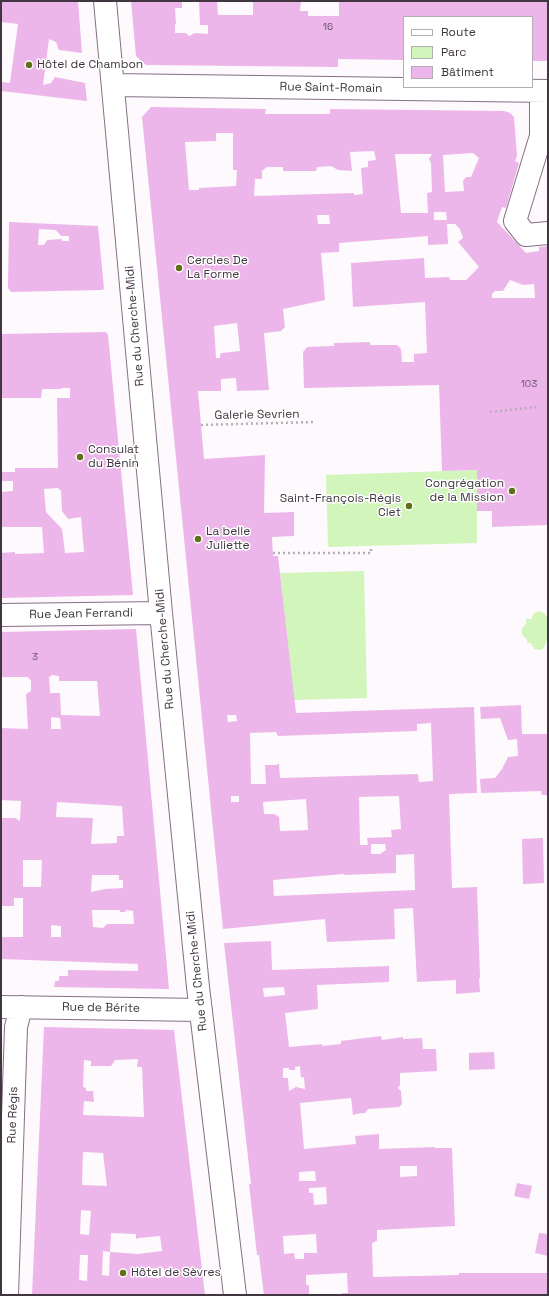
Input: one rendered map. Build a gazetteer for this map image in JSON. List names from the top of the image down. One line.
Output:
{"streets":{"street":["Rue Saint-Romain","Rue du Cherche-Midi","Rue Jean Ferrandi","Rue de Bérite","Rue Régis"],"path":["Galerie Sevrien"]},"crossings":[["Rue Saint-Romain","Rue du Cherche-Midi"],["Rue du Cherche-Midi","Rue Jean Ferrandi"],["Rue du Cherche-Midi","Rue de Bérite"],["Rue de Bérite","Rue Régis"]],"places":["Hôtel de Chambon","Cercles De La Forme","Consulat du Bénin","Congrégation de la Mission","Saint-François-Régis Clet","La belle Juliette","Hôtel de Sèvres"],"house_numbers":["16","103","3"],"legend":["Route","Parc","Bâtiment"]}
